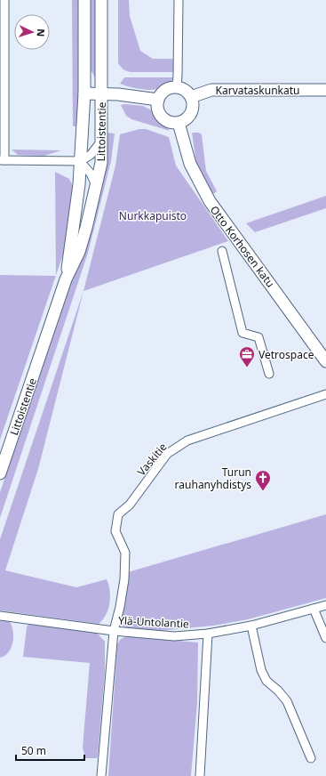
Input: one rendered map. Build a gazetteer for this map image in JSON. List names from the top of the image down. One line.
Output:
{"streets":{"street":["Karvataskunkatu","Littoistentie","Otto Korhosen katu","Vaskitie","Ylä-Untolantie"]},"crossings":[["Karvataskunkatu","Otto Korhosen katu"],["Vaskitie","Ylä-Untolantie"]],"parks":["Nurkkapuisto"],"places":{"office":["Vetrospace"],"church":["Turun rauhanyhdistys"]},"scale_bar":"50 m","north":"right"}
